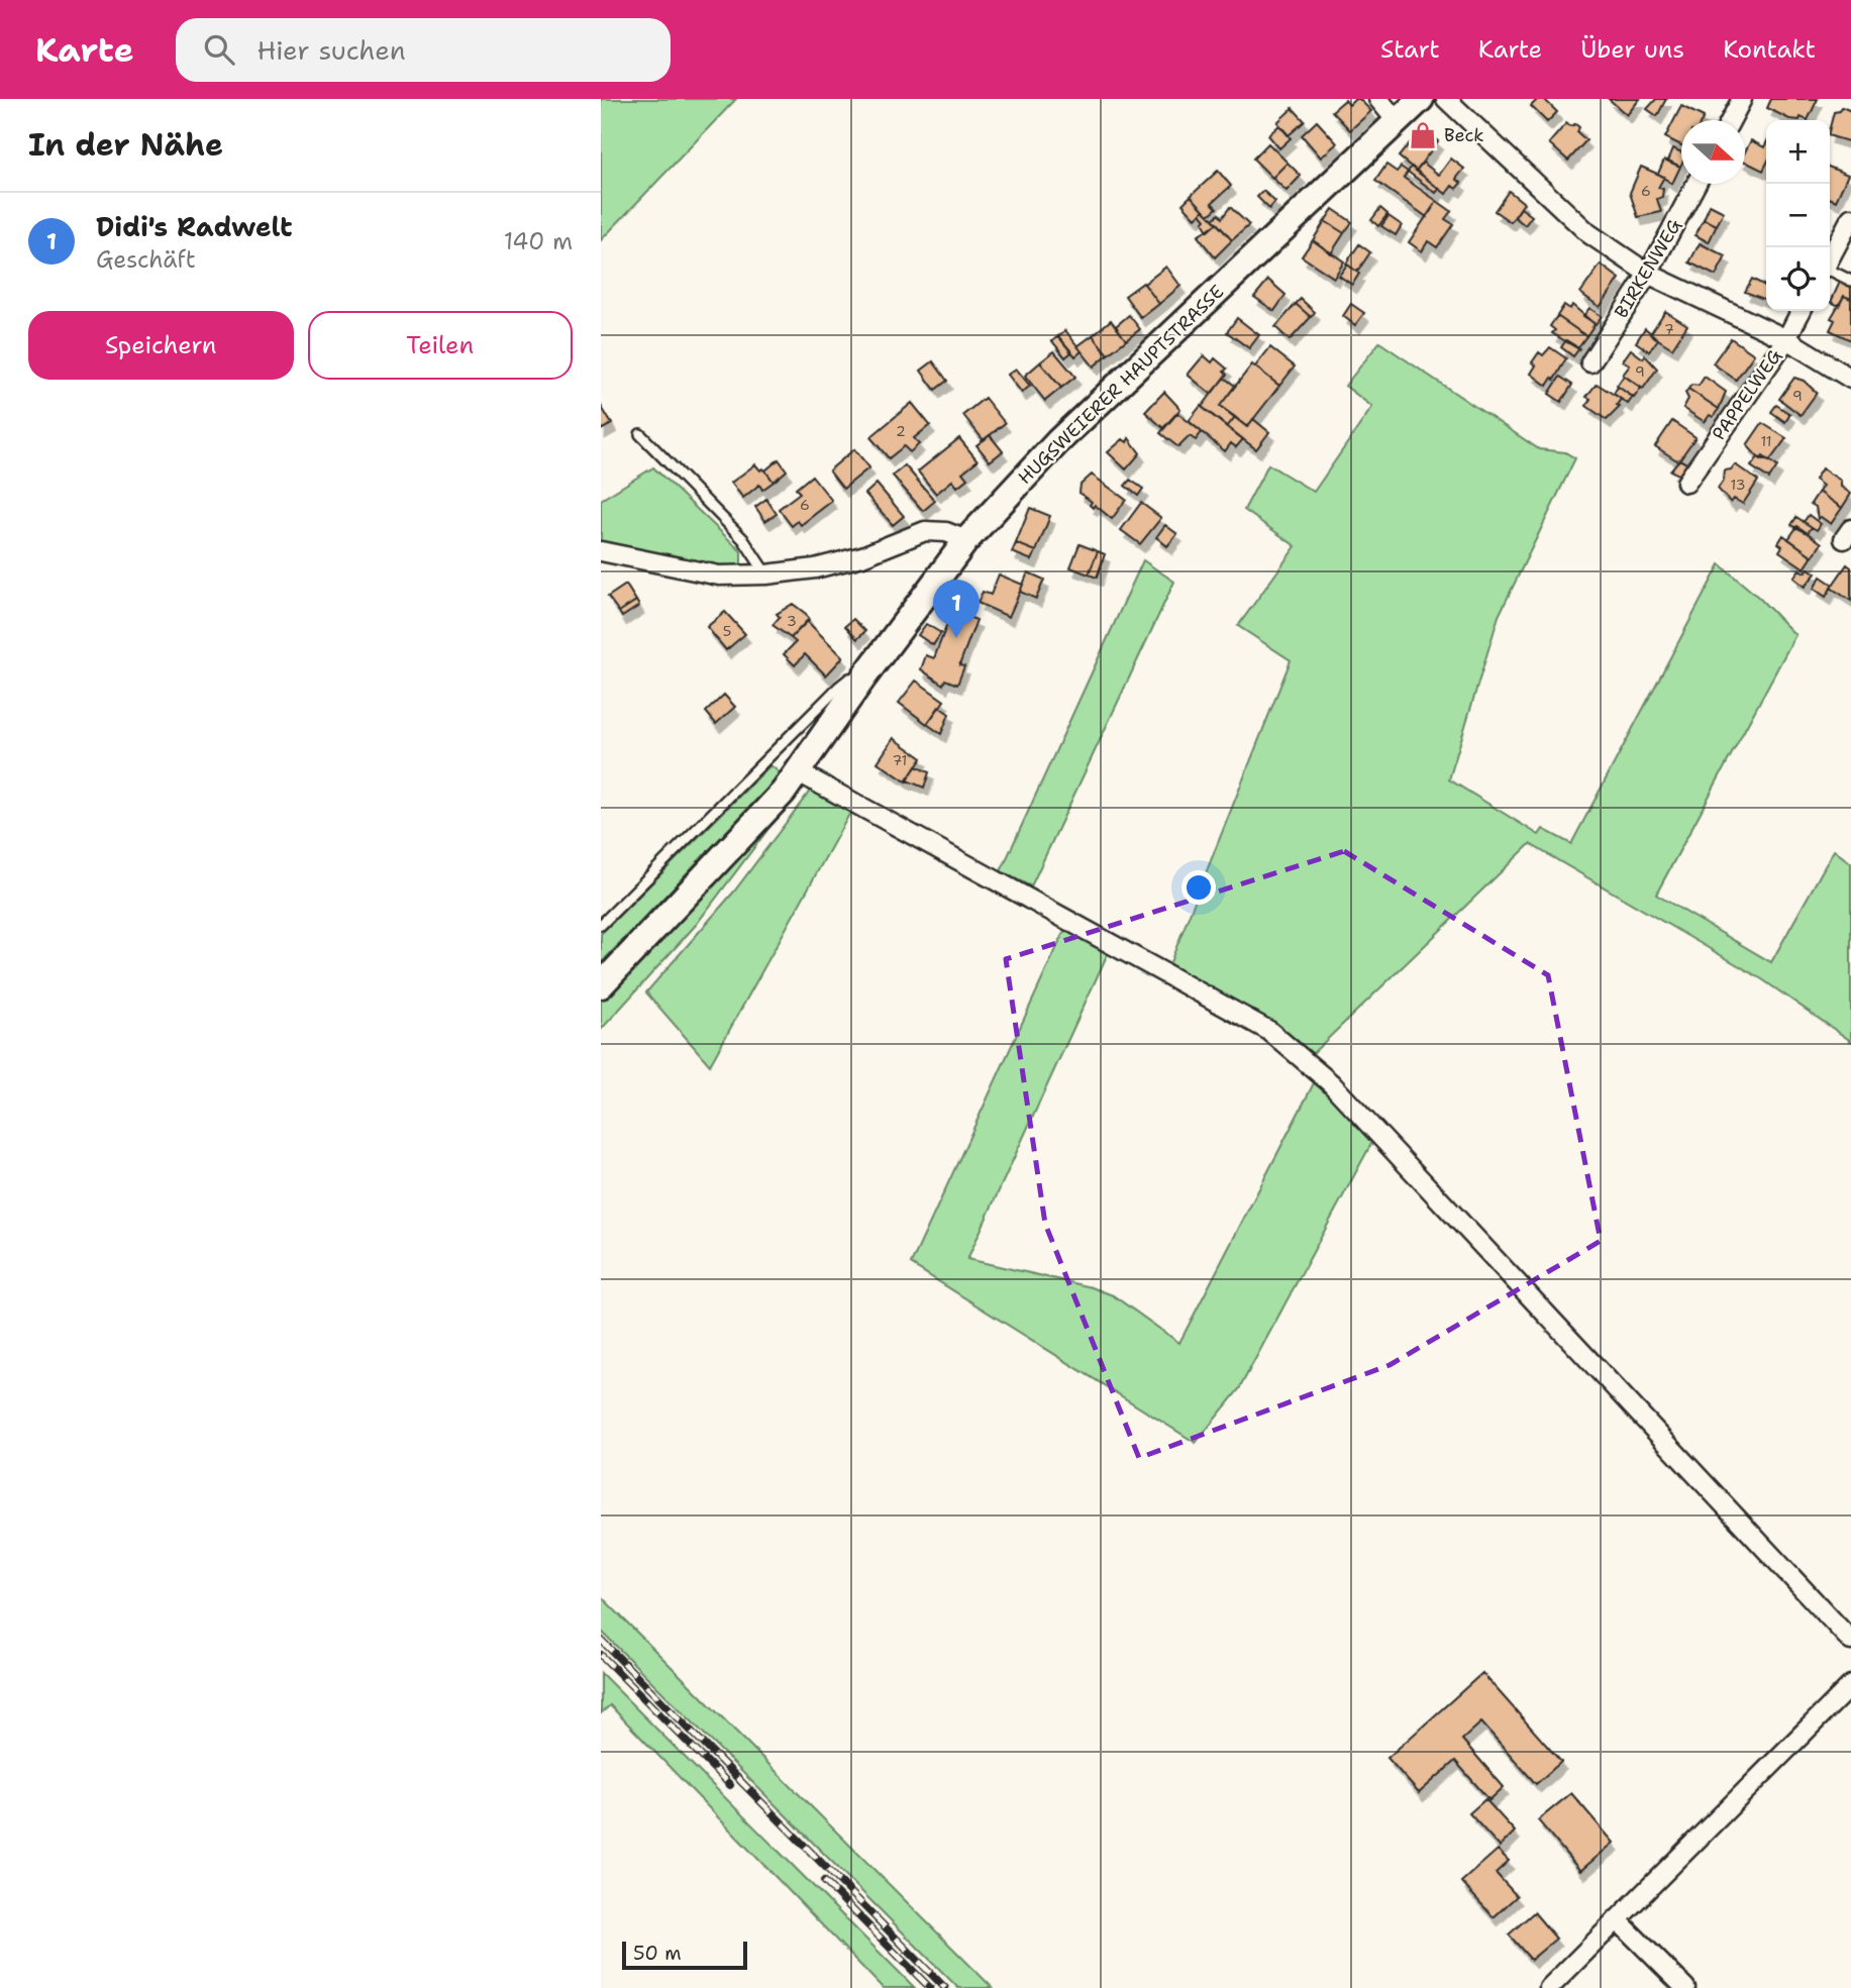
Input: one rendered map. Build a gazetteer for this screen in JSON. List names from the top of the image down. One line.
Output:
{"streets":{"street":["BIRKENWEG","HUGSWEIERER HAUPTSTRASSE","PAPPELWEG"]},"places":{"shop":["Beck"]},"house_numbers":["6","7","9","9","2","11","13","6","3","5","71"],"scale_bar":"50 m","north":"right","page":{"header":"Karte","search":"Hier suchen","nav":["Start","Karte","Über uns","Kontakt"],"heading":"In der Nähe","map_buttons":["+","−"],"list":[{"mark":"1","name":"Didi's Radwelt","note":"Geschäft","value":"140 m"}],"buttons":["Speichern","Teilen"],"pins":"1","scale":"50 m"}}
